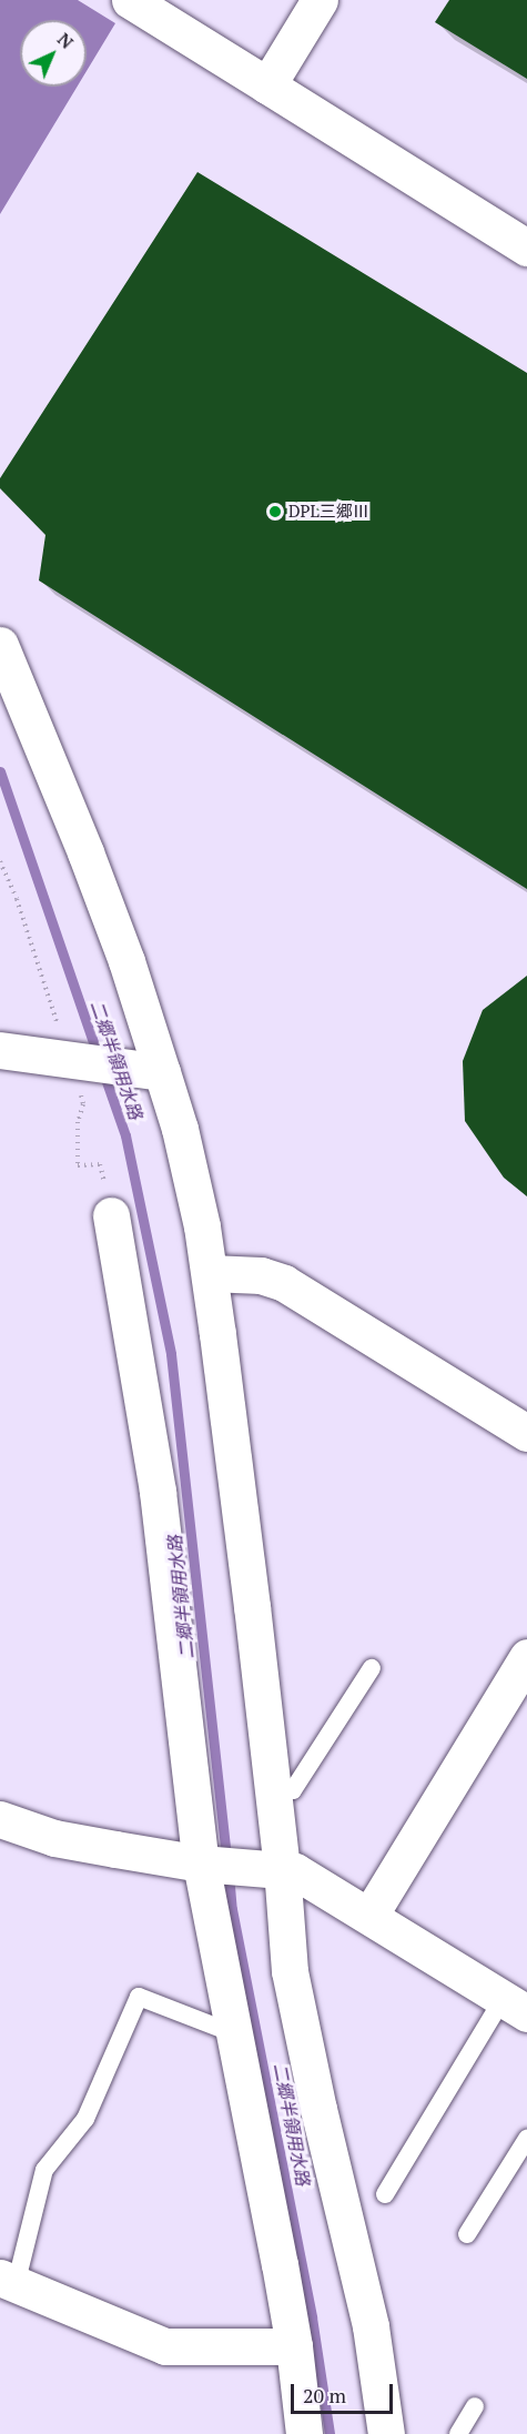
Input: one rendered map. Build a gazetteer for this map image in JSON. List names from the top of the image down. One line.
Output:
{"water":["二郷半領用水路"],"places":["DPL三郷Ⅲ"],"scale_bar":"20 m","north":"top right"}
